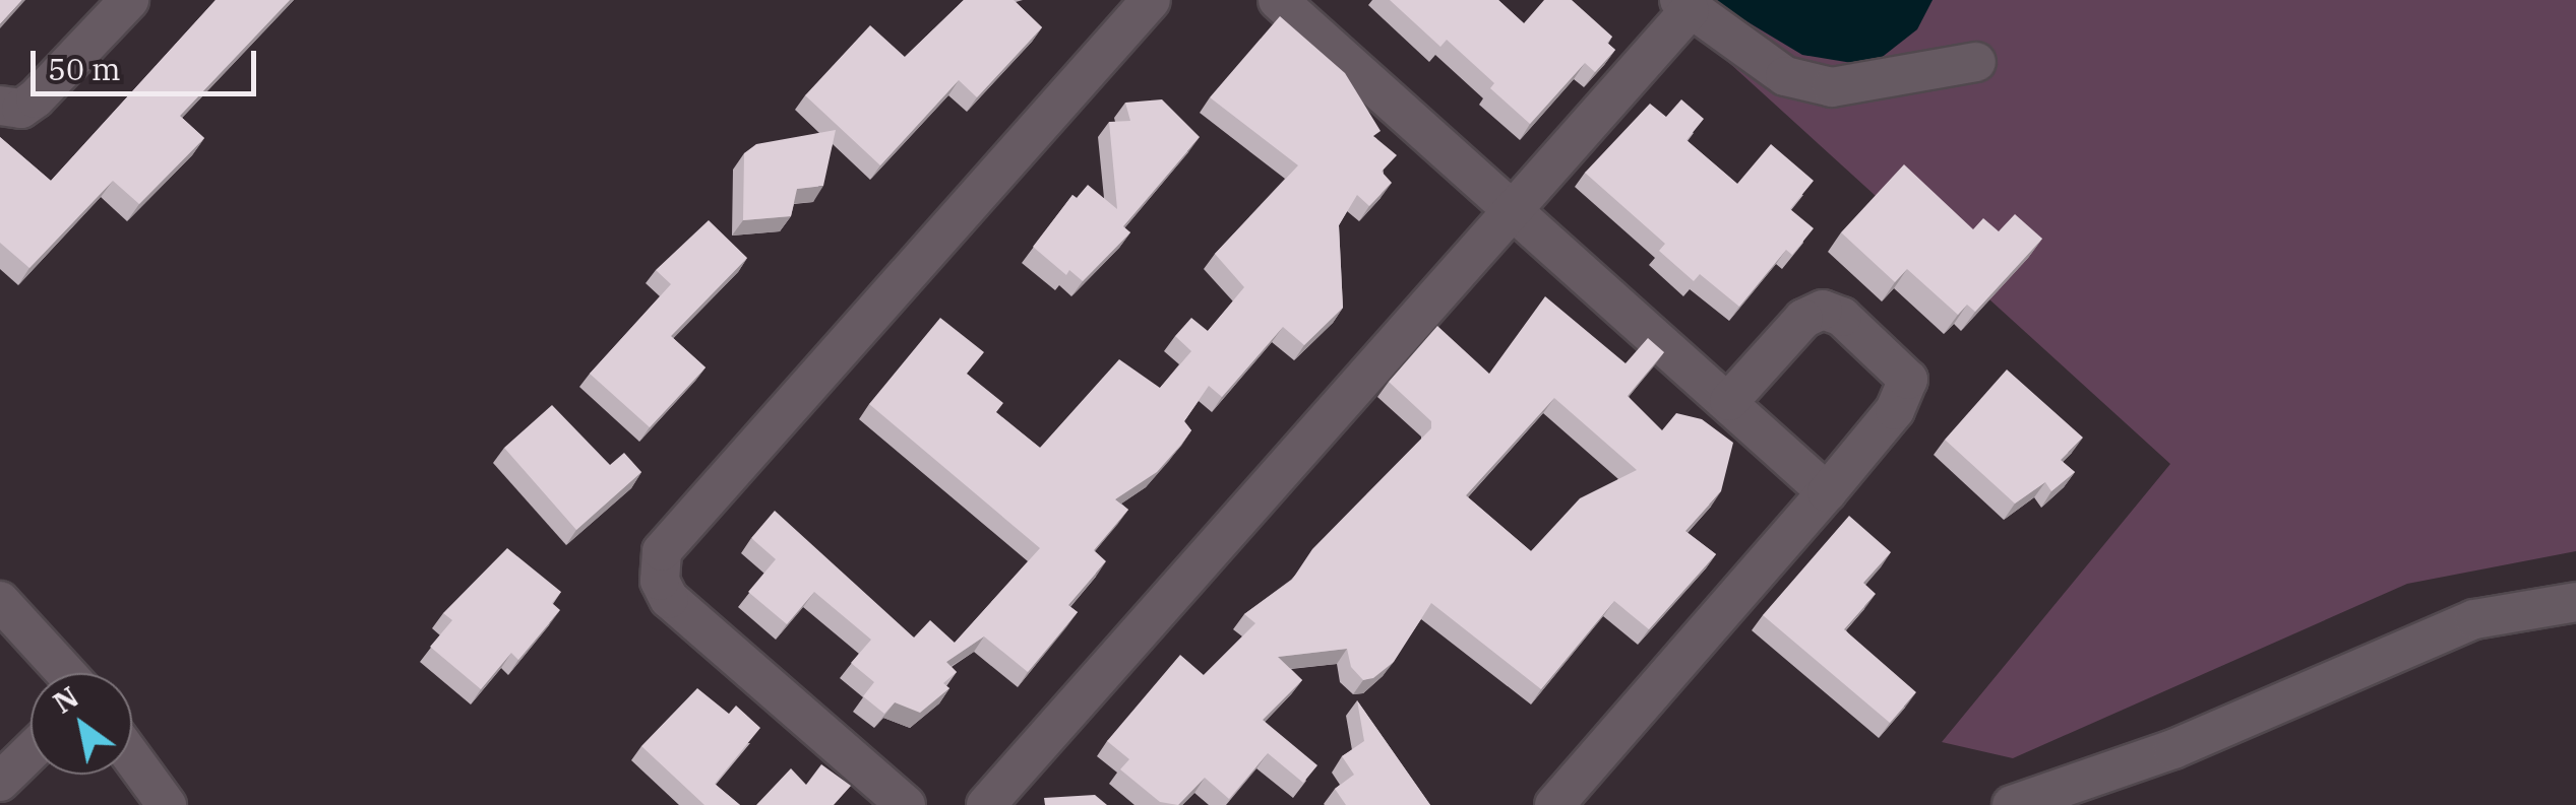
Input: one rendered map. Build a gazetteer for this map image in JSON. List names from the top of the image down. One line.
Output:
{"scale_bar":"50 m","north":"top left"}
